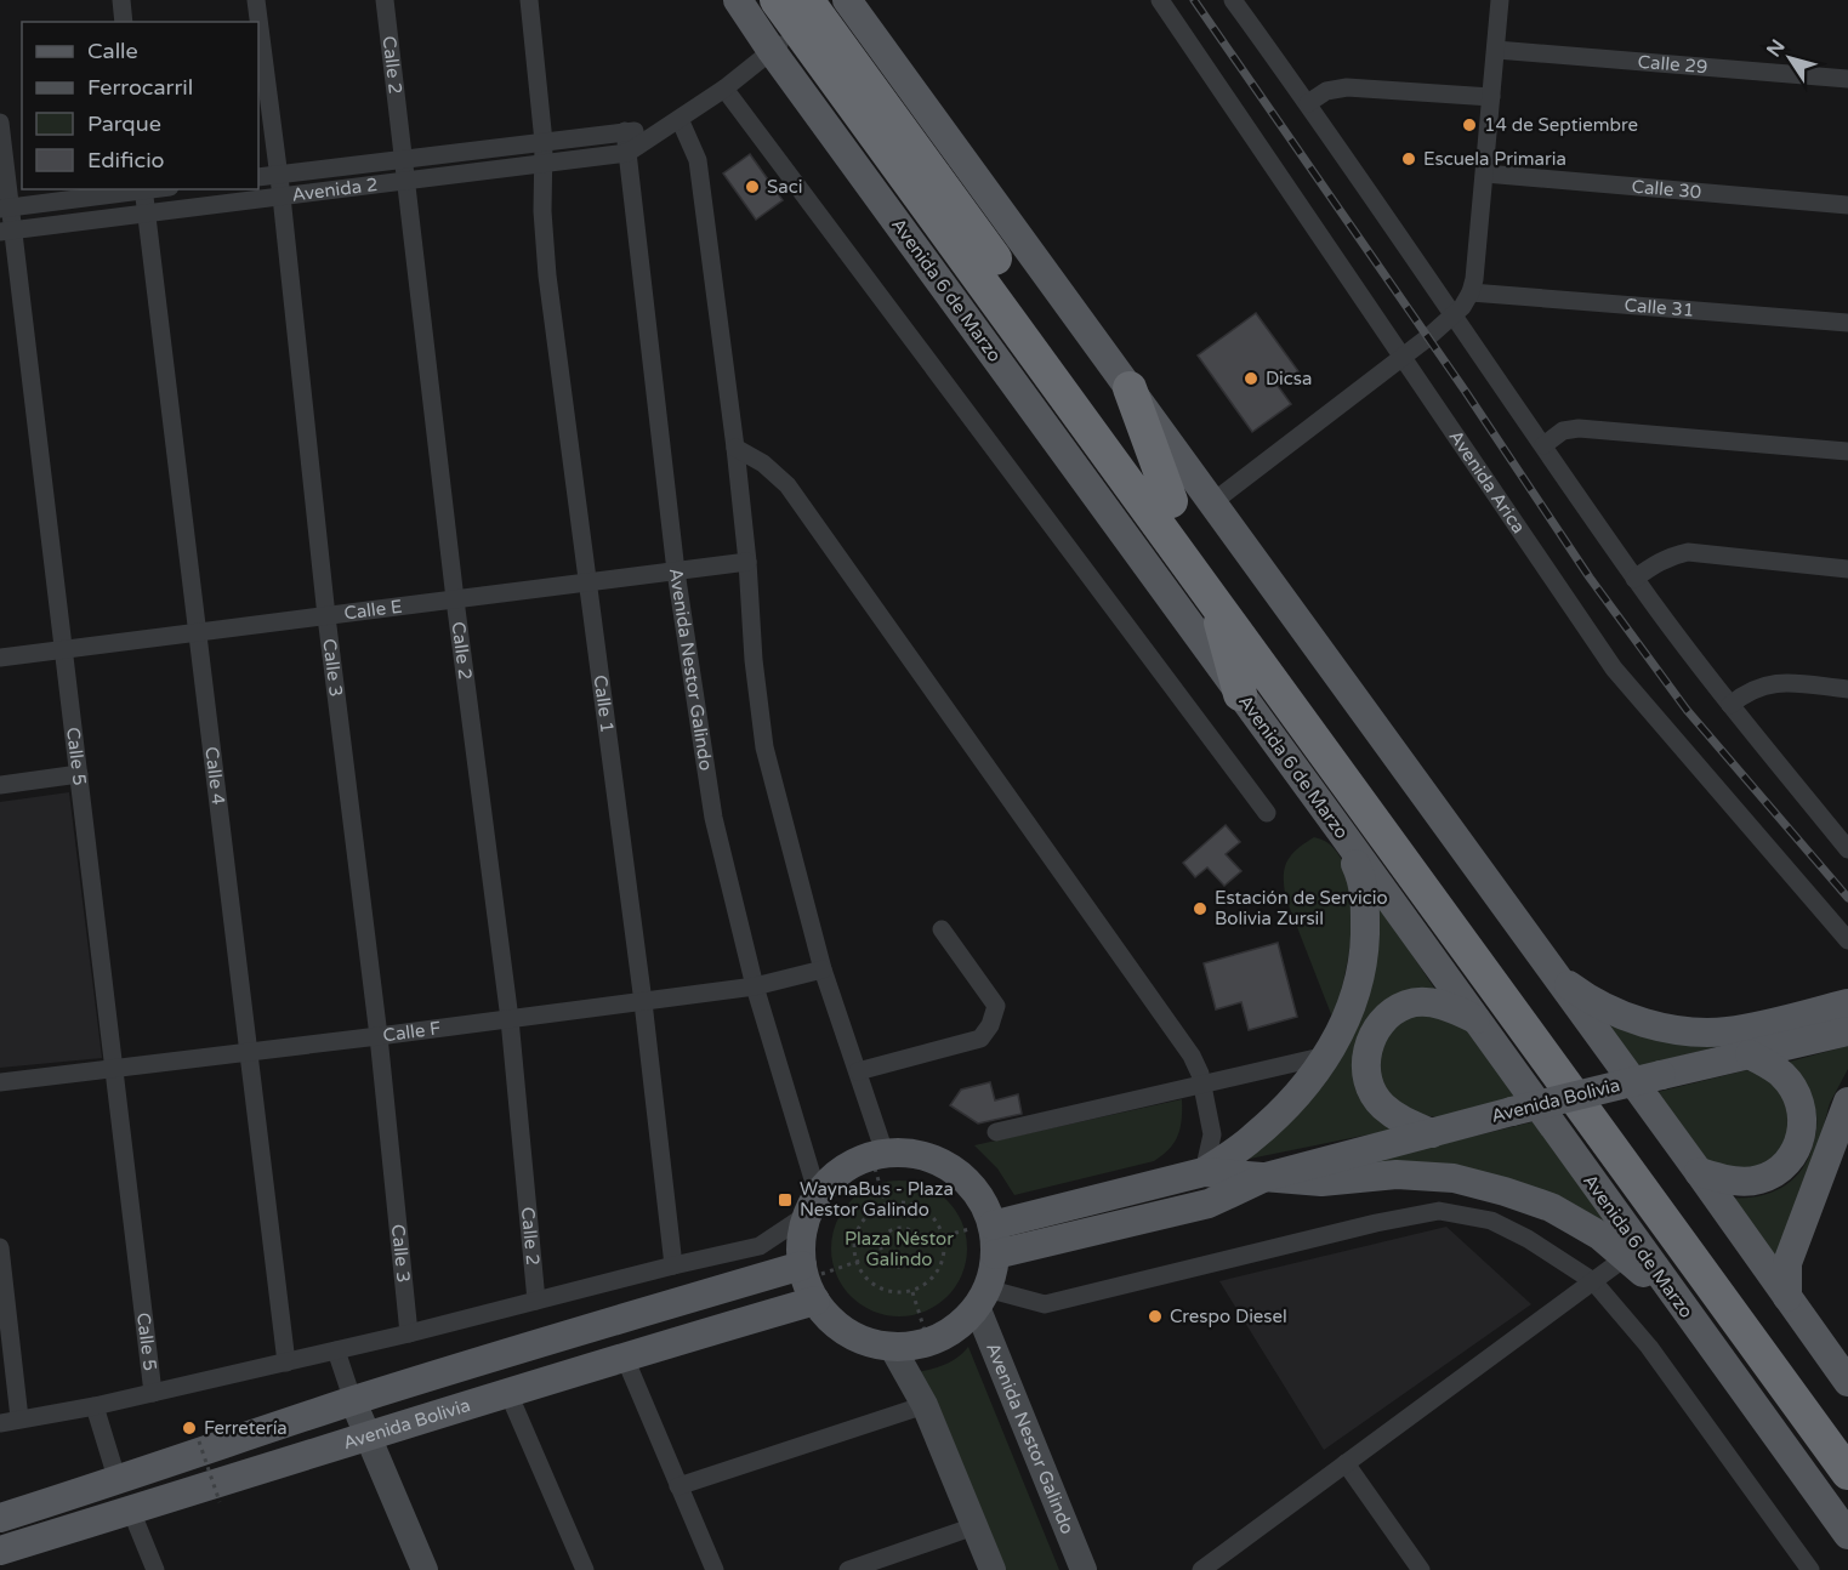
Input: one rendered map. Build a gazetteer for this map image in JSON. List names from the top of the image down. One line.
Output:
{"streets":{"highway":["Avenida 6 de Marzo"],"main road":["Avenida Bolivia"],"street":["Calle 2","Calle 29","Calle 30","Avenida 2","Calle 31","Avenida Arica","Calle E","Calle 3","Avenida Nestor Galindo","Calle 1","Calle 5","Calle 4","Calle F"]},"crossings":[["Calle 2","Avenida 2"],["Calle 2","Calle E"],["Calle 2","Calle F"],["Avenida 2","Avenida 6 de Marzo"],["Avenida 2","Calle 3"],["Avenida 2","Avenida Nestor Galindo"],["Avenida 2","Calle 1"],["Avenida 2","Calle 5"],["Avenida 2","Calle 4"],["Calle E","Calle 3"],["Calle E","Avenida Nestor Galindo"],["Calle E","Calle 1"],["Calle E","Calle 5"],["Calle E","Calle 4"],["Calle 3","Calle F"],["Avenida Nestor Galindo","Calle F"],["Calle 1","Calle F"],["Calle 5","Calle F"],["Calle 4","Calle F"]],"parks":["Plaza Néstor Galindo"],"places":{"other":["14 de Septiembre","Escuela Primaria","Saci","Dicsa","Estación de Servicio Bolivia Zursil","Crespo Diesel","Ferretería"],"transit":["WaynaBus - Plaza Nestor Galindo"]},"legend":["Calle","Ferrocarril","Parque","Edificio"],"north":"top left"}
